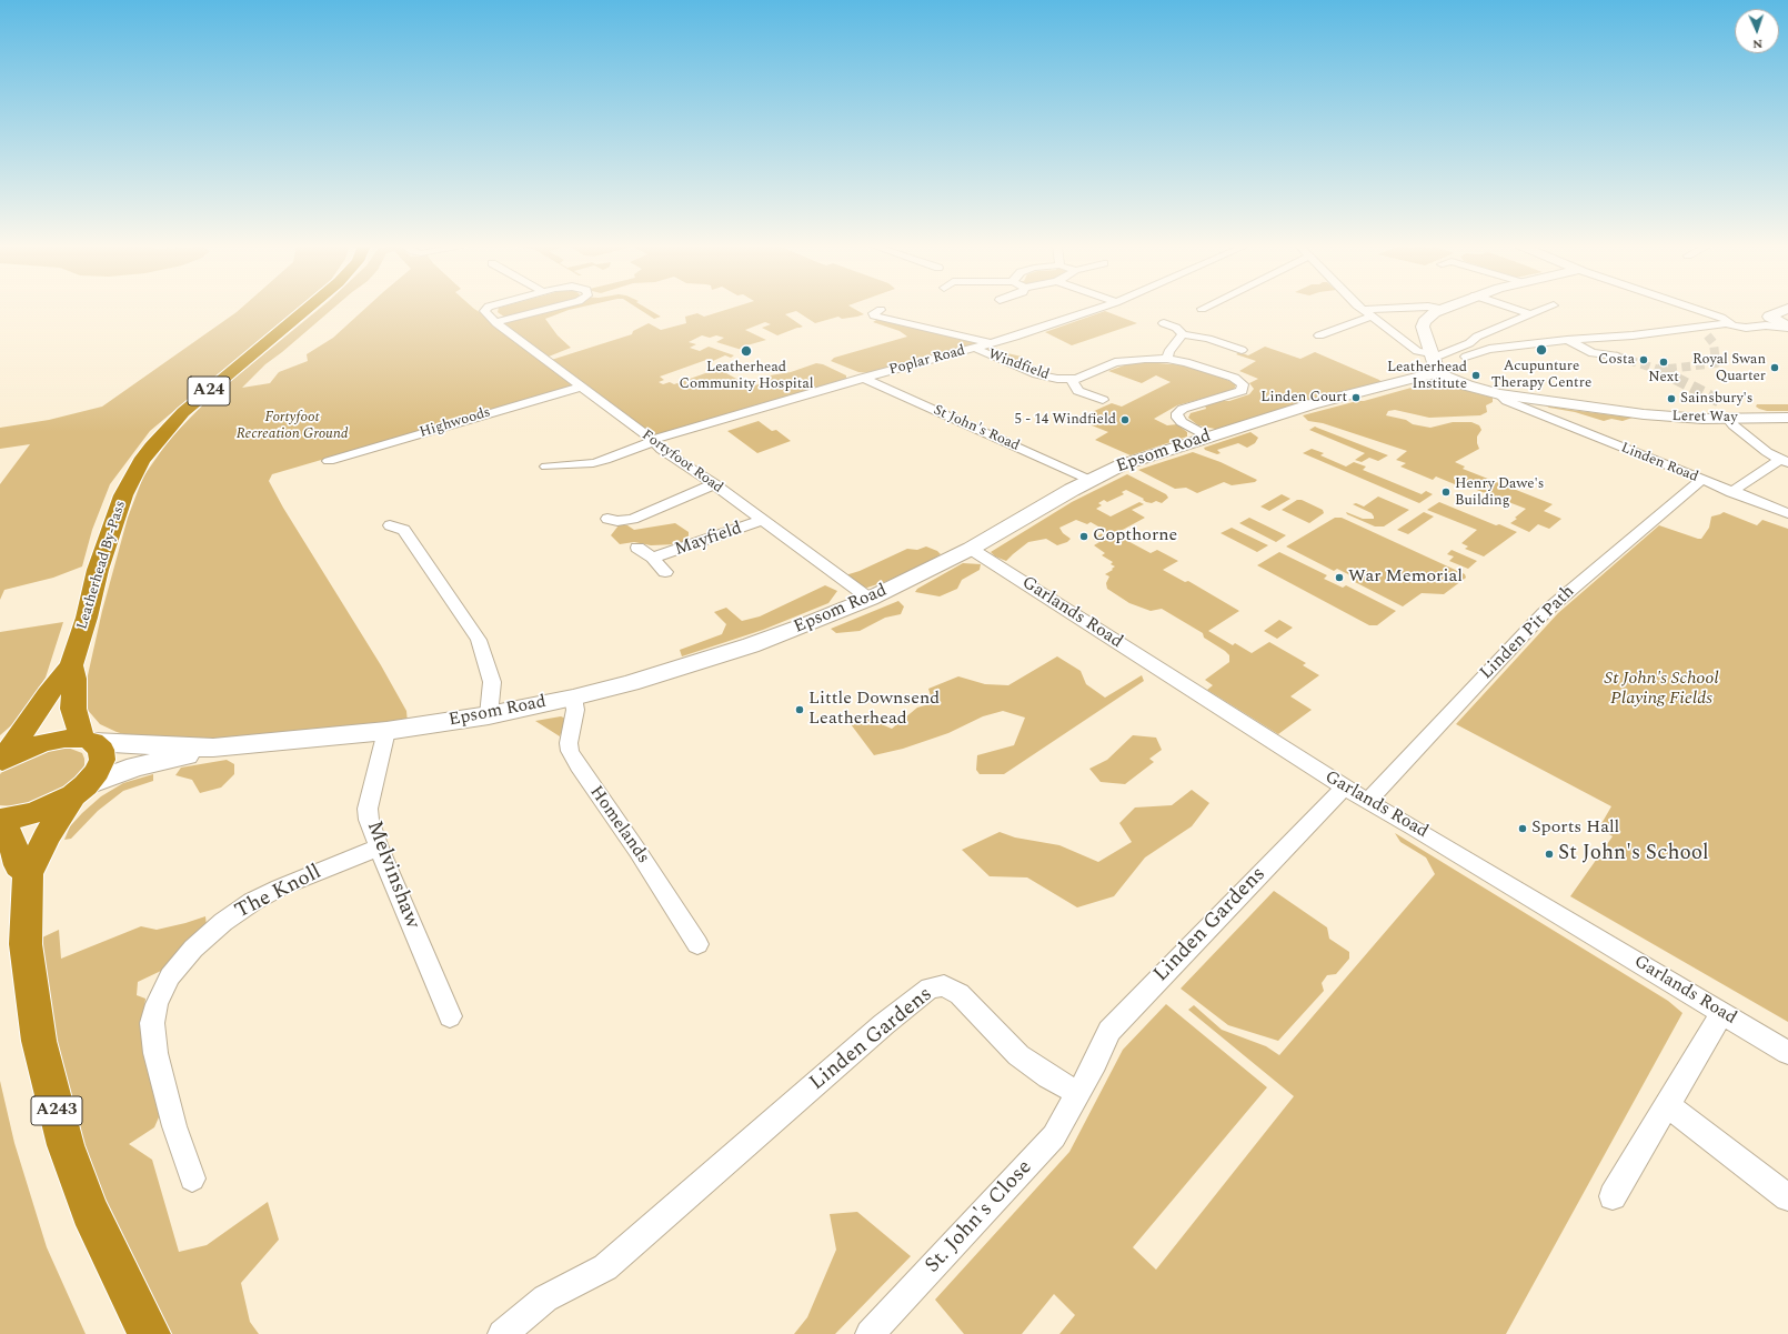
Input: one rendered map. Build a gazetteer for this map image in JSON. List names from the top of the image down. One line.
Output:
{"streets":{"highway":["A24","Leatherhead By-Pass","A243"],"main road":["Leret Way","Epsom Road"],"street":["Poplar Road","Windfield","Highwoods","St John's Road","Fortyfoot Road","Linden Road","Mayfield","Garlands Road","Linden Pit Path","Homelands","Melvinshaw","The Knoll","Linden Gardens","St. John's Close"]},"crossings":[["Poplar Road","Windfield"],["Poplar Road","St John's Road"],["Poplar Road","Fortyfoot Road"],["Windfield","Epsom Road"],["Leret Way","Epsom Road"],["Leret Way","Linden Road"],["Highwoods","Fortyfoot Road"],["St John's Road","Epsom Road"],["Epsom Road","Fortyfoot Road"],["Epsom Road","Leatherhead By-Pass"],["Epsom Road","Garlands Road"],["Epsom Road","Homelands"],["Epsom Road","Melvinshaw"],["Epsom Road","A243"],["Fortyfoot Road","Mayfield"],["Linden Road","Linden Pit Path"],["Leatherhead By-Pass","A243"],["Garlands Road","Linden Pit Path"],["Garlands Road","Linden Gardens"],["Melvinshaw","The Knoll"],["Linden Gardens","St. John's Close"]],"parks":["Fortyfoot Recreation Ground","St John's School Playing Fields"],"places":["Acupunture Therapy Centre","Leatherhead Community Hospital","Costa","Next","Royal Swan Quarter","Leatherhead Institute","Linden Court","Sainsbury's","5 - 14 Windfield","Henry Dawe's Building","Copthorne","War Memorial","Little Downsend Leatherhead","Sports Hall","St John's School"],"north":"bottom"}
